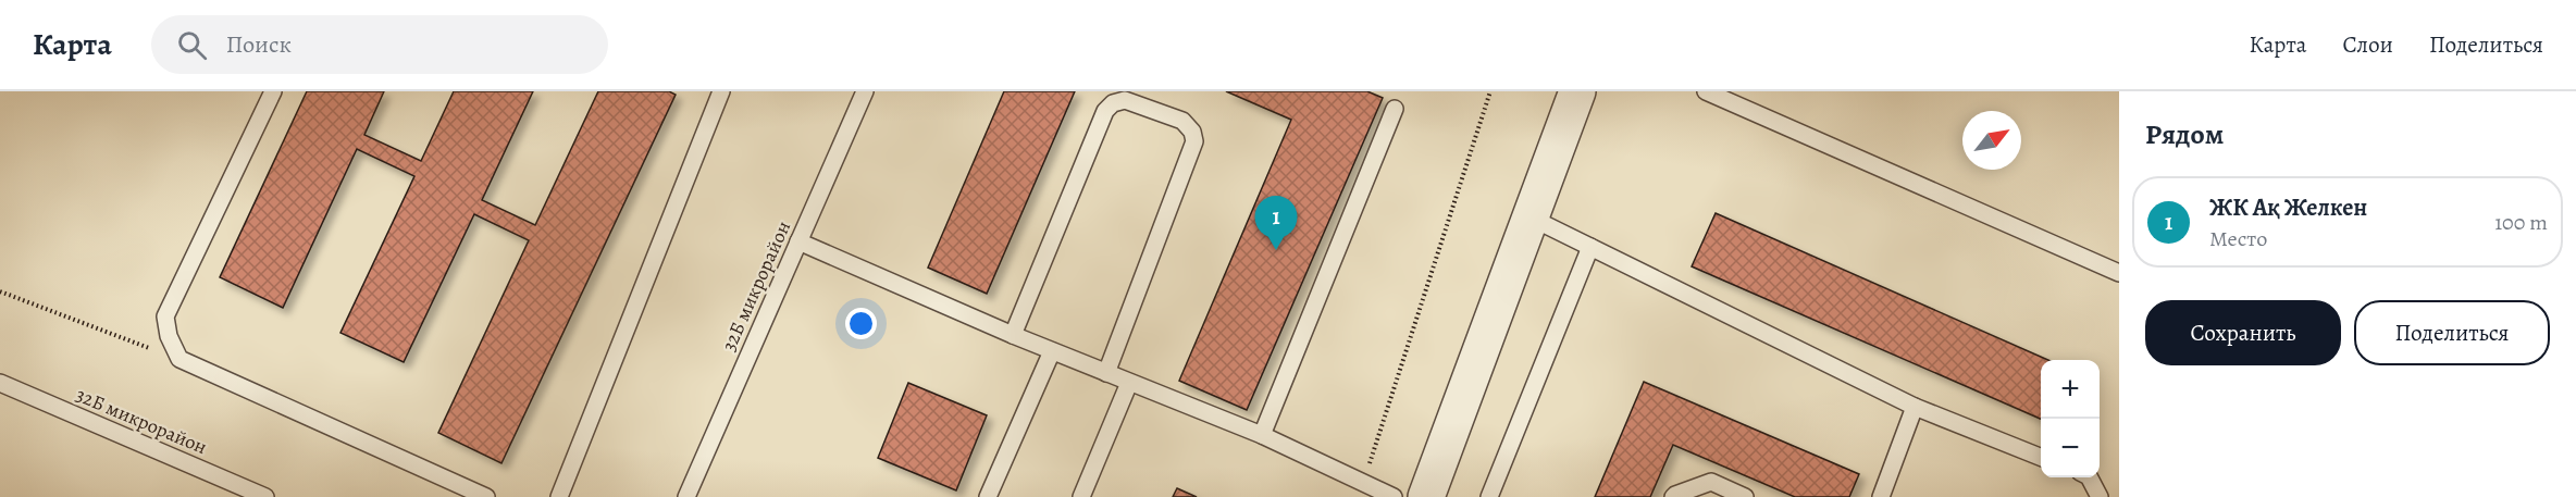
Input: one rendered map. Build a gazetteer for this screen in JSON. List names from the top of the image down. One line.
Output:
{"streets":{"lane":["32Б микрорайон"]},"north":"top right","page":{"header":"Карта","search":"Поиск","nav":["Карта","Слои","Поделиться"],"heading":"Рядом","list":[{"mark":"1","name":"ЖК Ақ Желкен","note":"Место","value":"100 m"}],"pins":"1","buttons":["Сохранить","Поделиться"],"map_buttons":["+","−"]}}
